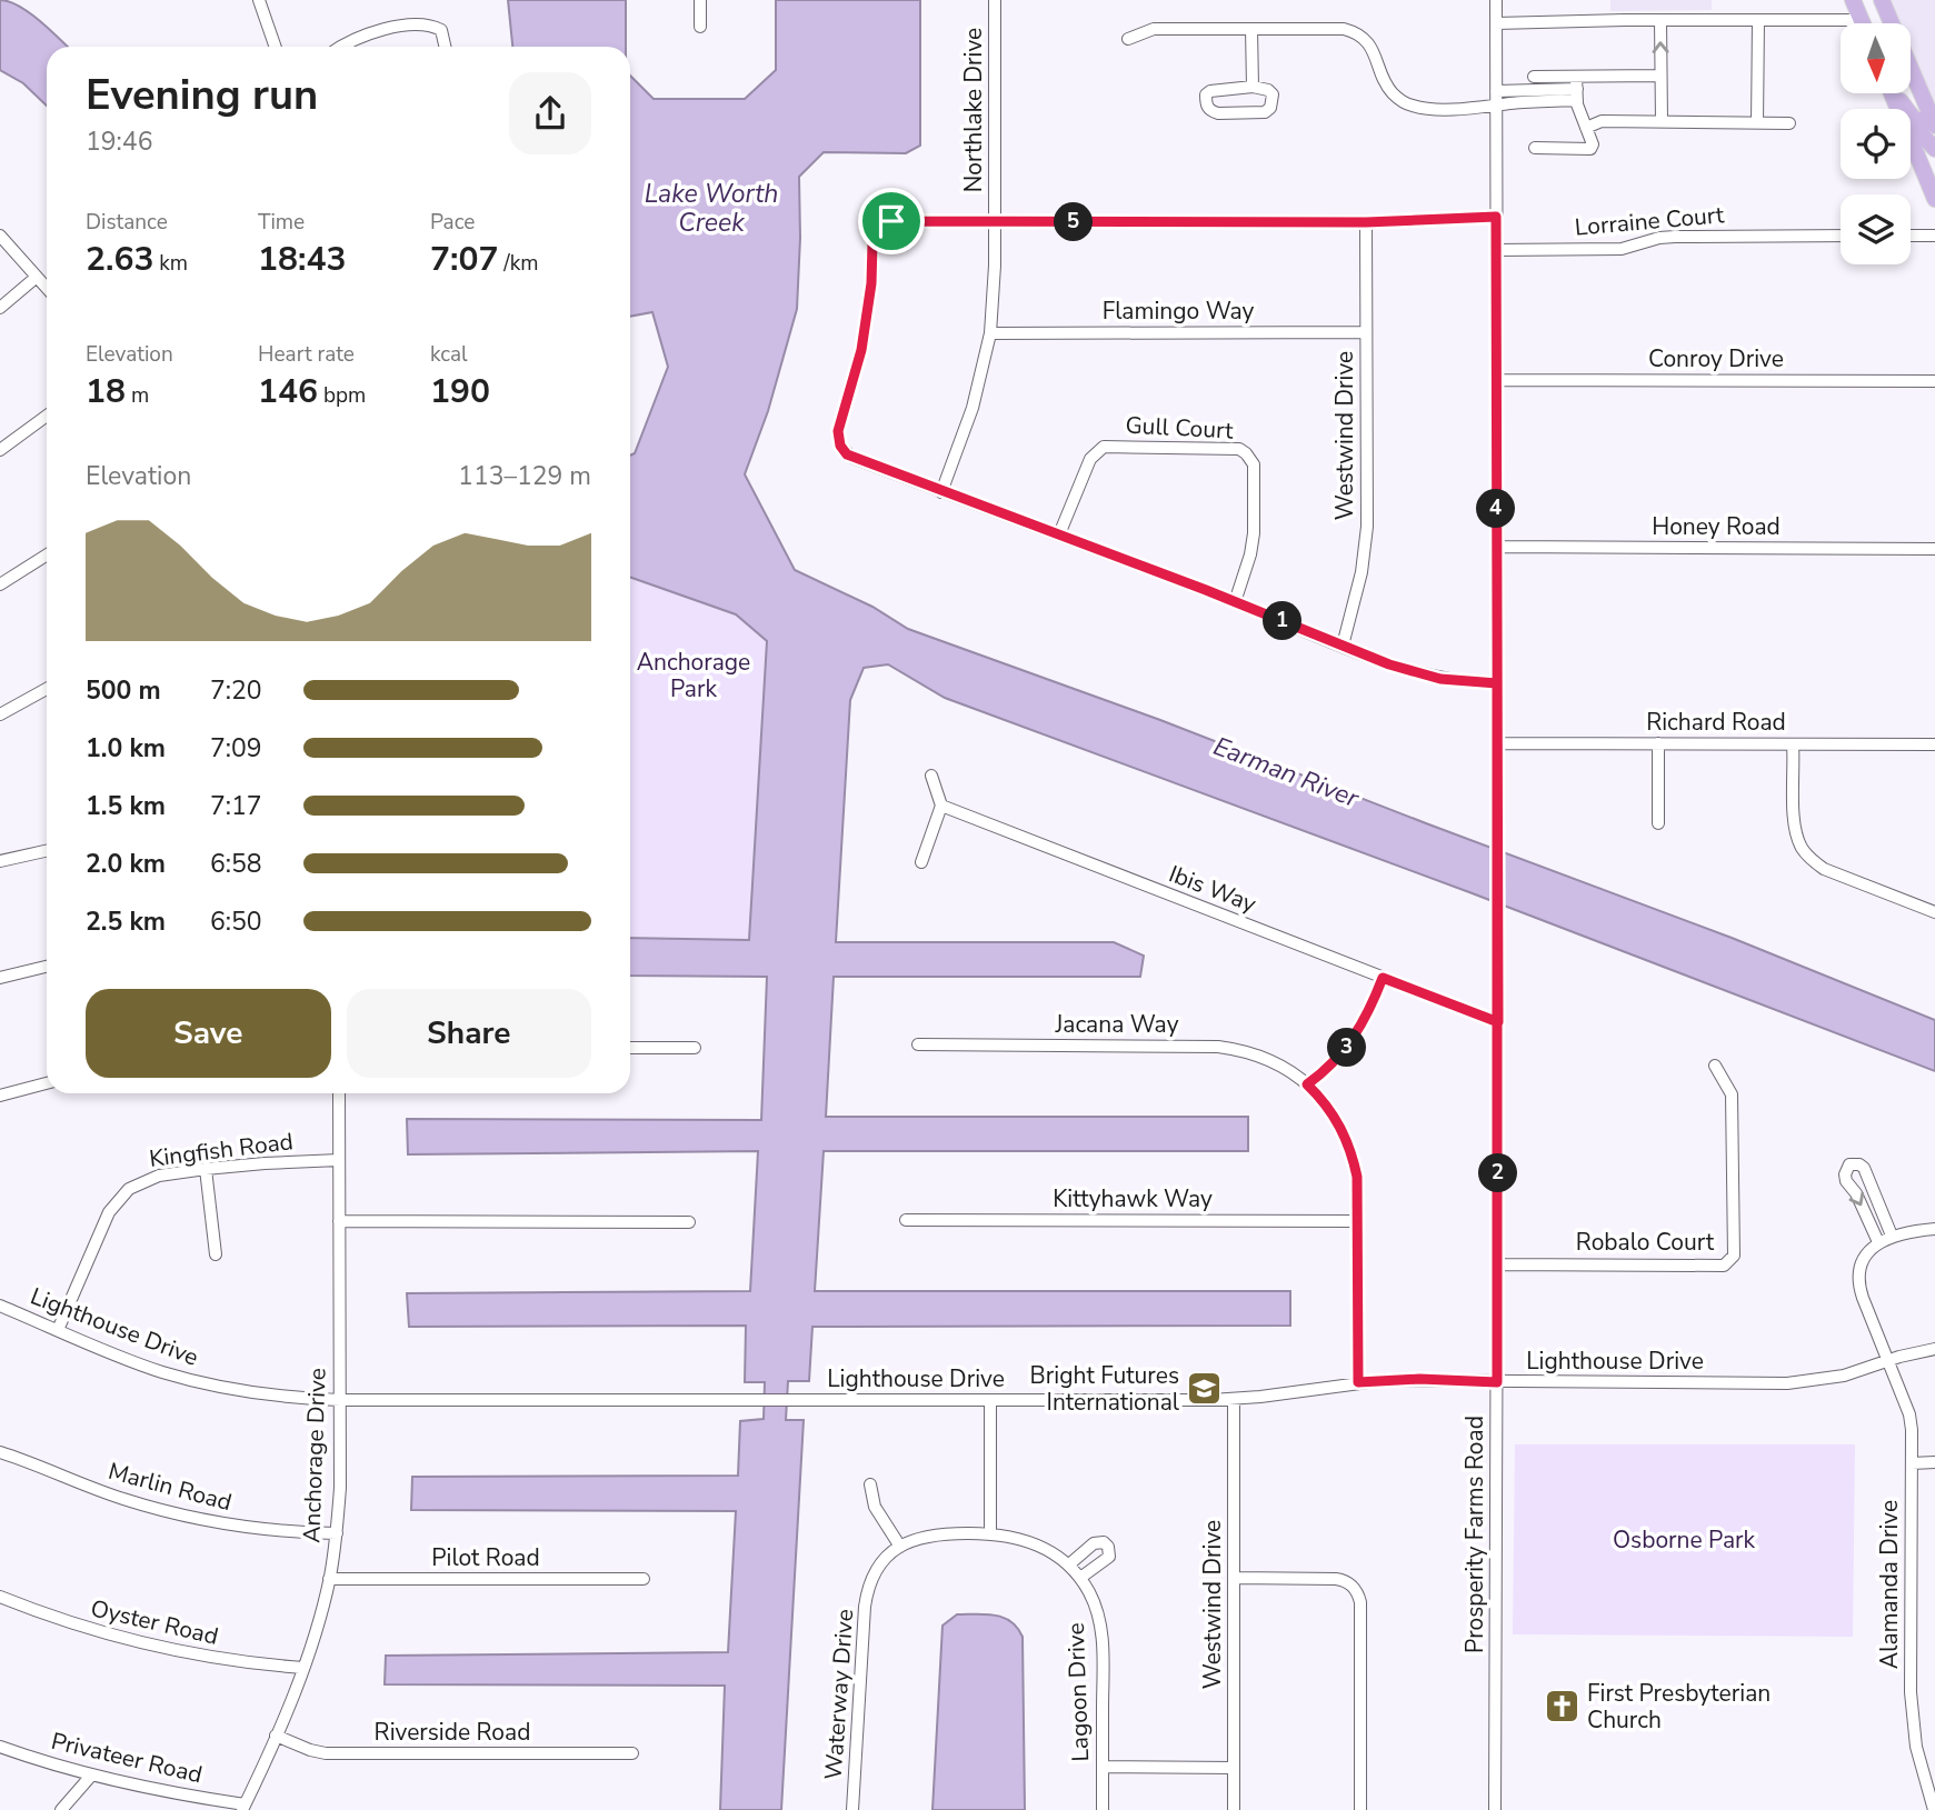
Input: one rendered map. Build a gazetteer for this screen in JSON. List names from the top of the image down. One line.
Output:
{"streets":{"street":["Northlake Drive","Lorraine Court","Flamingo Way","Conroy Drive","Gull Court","Westwind Drive","Honey Road","Richard Road","Ibis Way","Jacana Way","Kingfish Road","Kittyhawk Way","Robalo Court","Lighthouse Drive","Anchorage Drive","Marlin Road","Prosperity Farms Road","Pilot Road","Alamanda Drive","Oyster Road","Lagoon Drive","Waterway Drive","Riverside Road","Privateer Road"]},"crossings":[["Northlake Drive","Flamingo Way"],["Lorraine Court","Prosperity Farms Road"],["Flamingo Way","Westwind Drive"],["Conroy Drive","Prosperity Farms Road"],["Westwind Drive","Lighthouse Drive"],["Honey Road","Prosperity Farms Road"],["Richard Road","Prosperity Farms Road"],["Ibis Way","Prosperity Farms Road"],["Kingfish Road","Lighthouse Drive"],["Kingfish Road","Anchorage Drive"],["Robalo Court","Prosperity Farms Road"],["Lighthouse Drive","Anchorage Drive"],["Lighthouse Drive","Prosperity Farms Road"],["Lighthouse Drive","Alamanda Drive"],["Anchorage Drive","Marlin Road"],["Anchorage Drive","Pilot Road"],["Anchorage Drive","Oyster Road"],["Anchorage Drive","Riverside Road"],["Anchorage Drive","Privateer Road"],["Lagoon Drive","Waterway Drive"]],"water":["Lake Worth Creek","Earman River"],"parks":["Anchorage Park","Osborne Park"],"places":{"school or university":["Bright Futures International"],"church":["First Presbyterian Church"]},"north":"bottom","page":{"heading":["Evening run","19:46"],"stats":[["Distance","2.63 km"],["Time","18:43"],["Pace","7:07 /km"],["Elevation","18 m"],["Heart rate","146 bpm"],["kcal","190"]],"pins":["5","4","1","3","2"],"chart":["Elevation","113–129 m"],"list":[{"name":"500 m","note":"7:20"},{"name":"1.0 km","note":"7:09"},{"name":"1.5 km","note":"7:17"},{"name":"2.0 km","note":"6:58"},{"name":"2.5 km","note":"6:50"}],"buttons":["Save","Share"]}}
